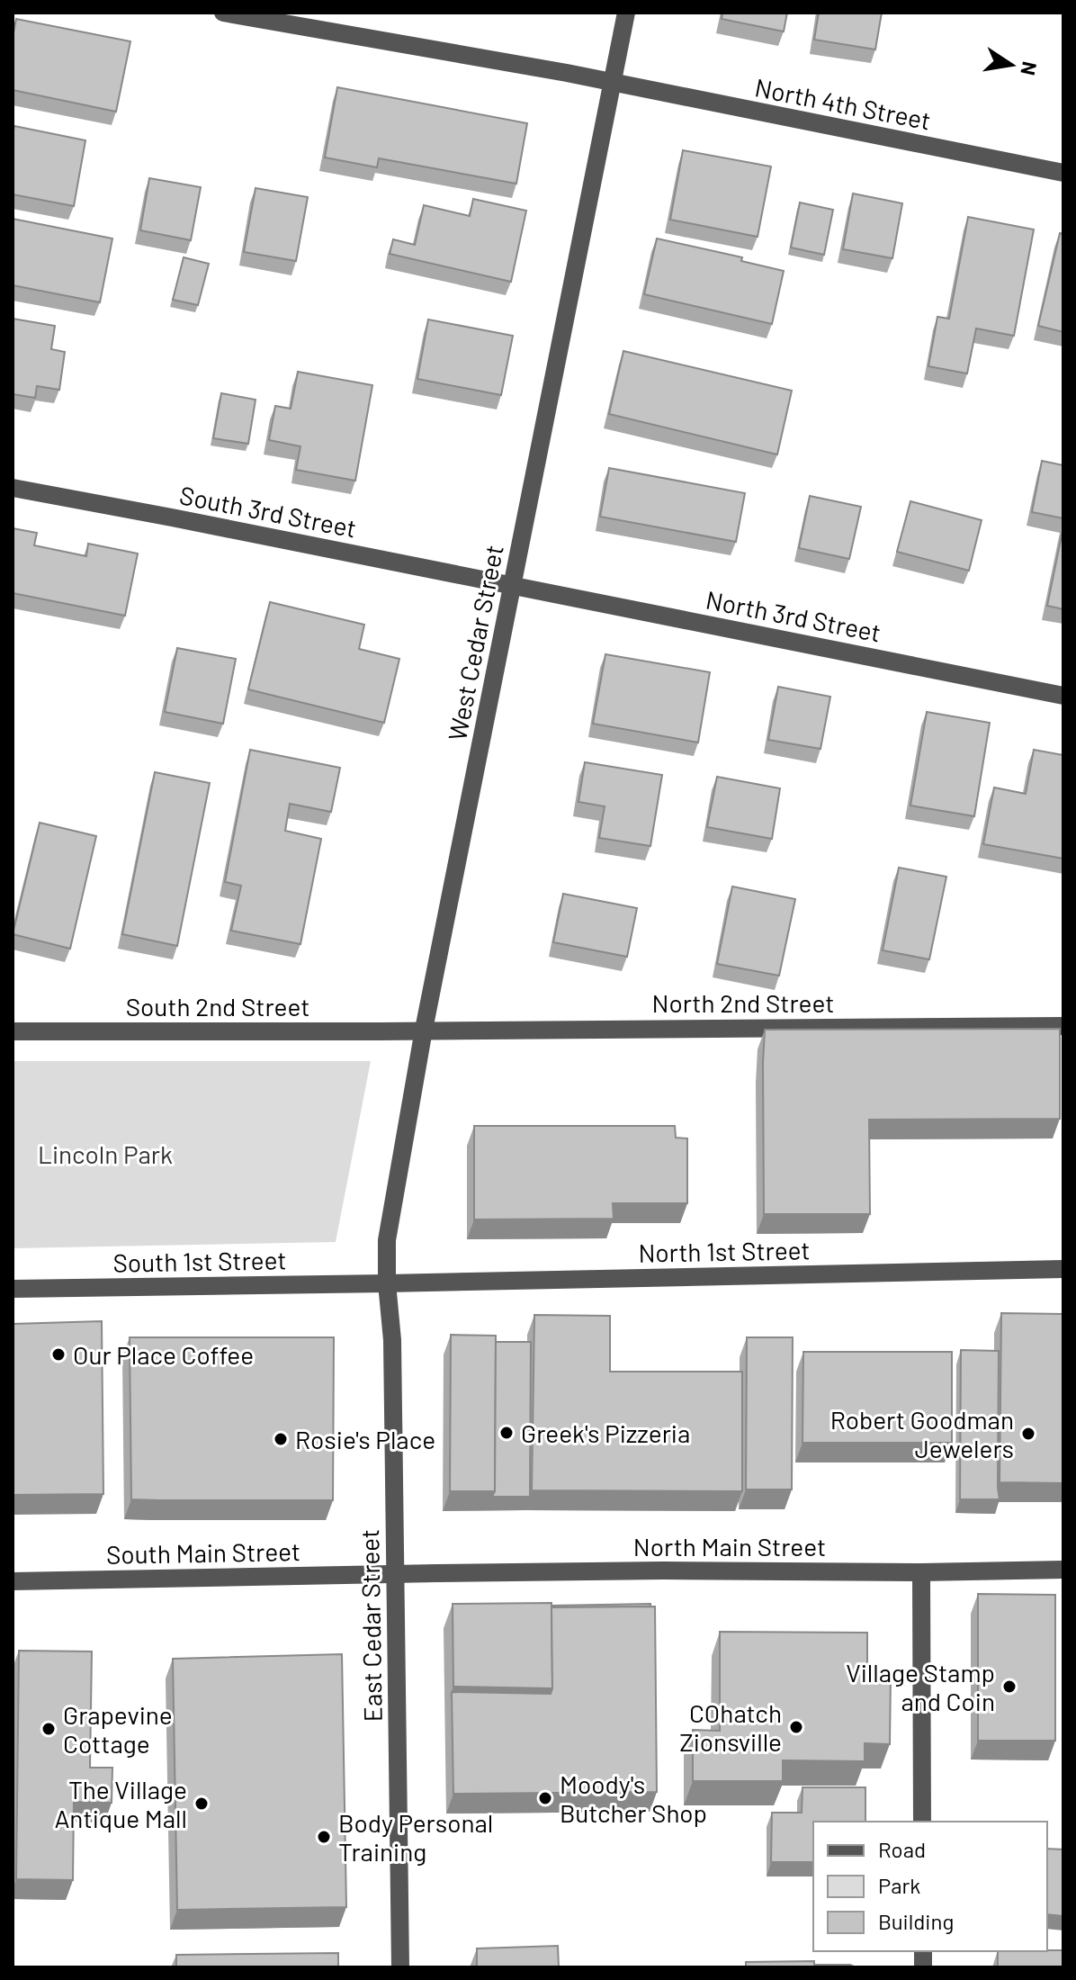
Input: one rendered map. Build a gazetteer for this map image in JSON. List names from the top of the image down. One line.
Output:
{"streets":{"street":["North 4th Street","South 3rd Street","North 3rd Street","West Cedar Street","North 2nd Street","South 2nd Street","North 1st Street","South 1st Street","North Main Street","South Main Street","East Cedar Street"]},"crossings":[["North 4th Street","West Cedar Street"],["South 3rd Street","North 3rd Street"],["South 3rd Street","West Cedar Street"],["North 3rd Street","West Cedar Street"],["West Cedar Street","North 2nd Street"],["West Cedar Street","South 2nd Street"],["West Cedar Street","North 1st Street"],["West Cedar Street","South 1st Street"],["West Cedar Street","East Cedar Street"],["North 2nd Street","South 2nd Street"],["North 1st Street","South 1st Street"],["North 1st Street","East Cedar Street"],["South 1st Street","East Cedar Street"],["North Main Street","South Main Street"],["North Main Street","East Cedar Street"],["South Main Street","East Cedar Street"]],"parks":["Lincoln Park"],"places":["Our Place Coffee","Greek's Pizzeria","Robert Goodman Jewelers","Rosie's Place","Village Stamp and Coin","COhatch Zionsville","Grapevine Cottage","Moody's Butcher Shop","The Village Antique Mall","Body Personal Training"],"legend":["Road","Park","Building"],"north":"right"}
